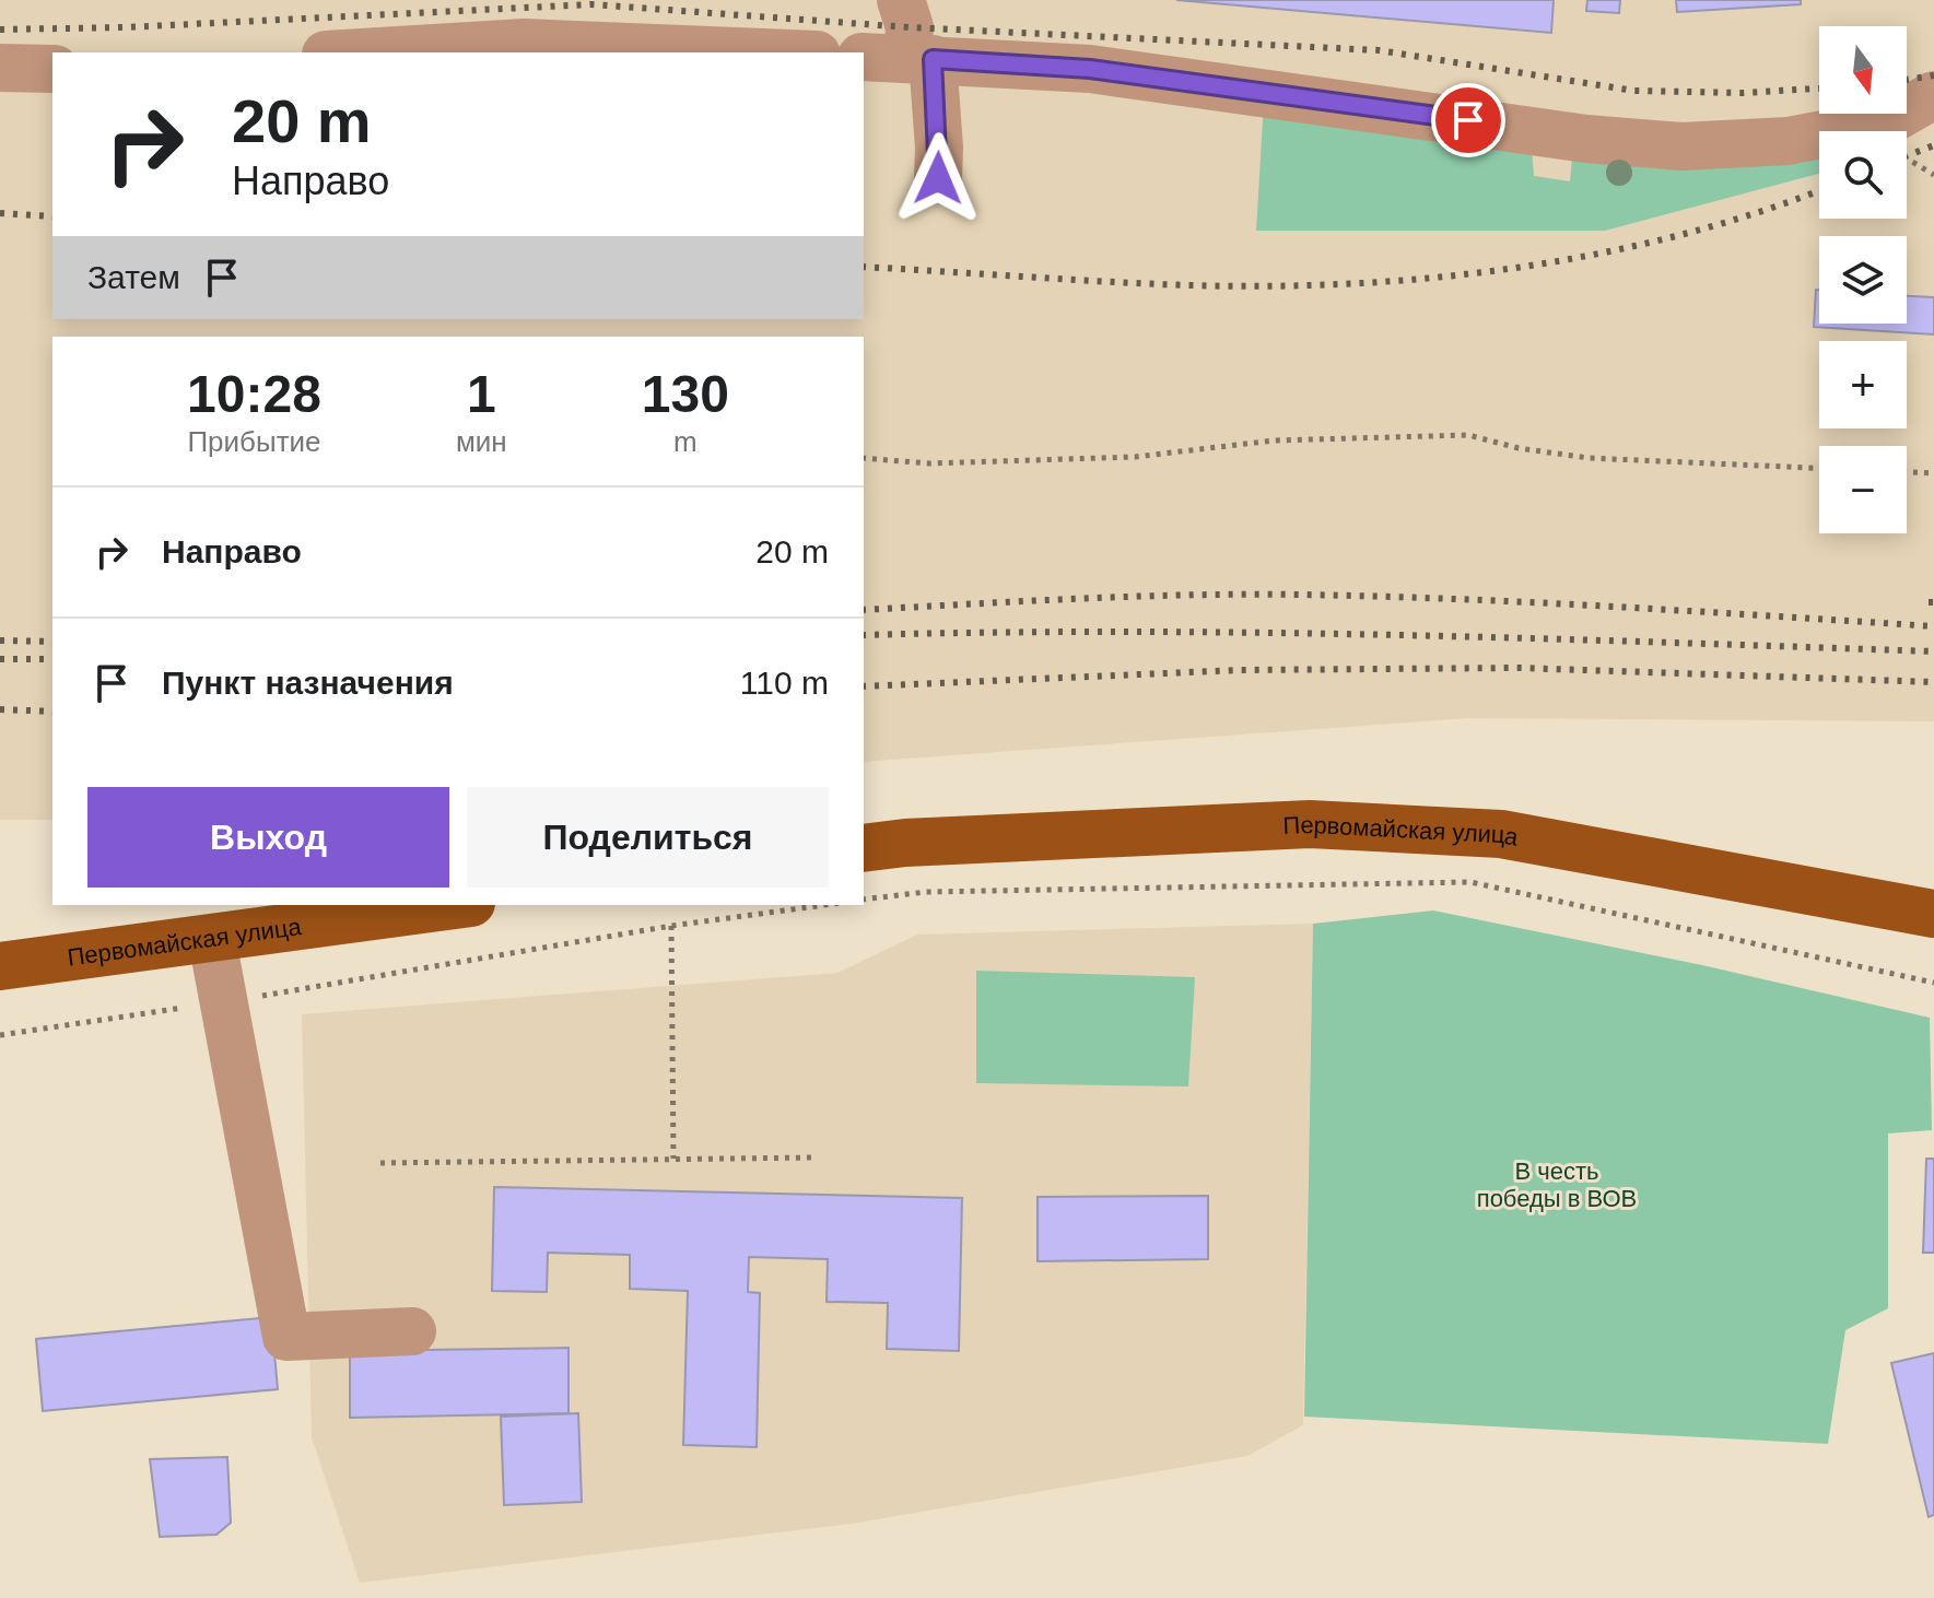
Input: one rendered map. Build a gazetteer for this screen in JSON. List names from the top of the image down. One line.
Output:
{"streets":{"main road":["Первомайская улица"]},"parks":["В честь победы в ВОВ"],"north":"bottom","page":{"map_buttons":["+","−"],"turn":["20 m","Направо"],"then":"Затем","eta":["10:28","Прибытие","1","мин","130","m"],"list":[{"name":"Направо","value":"20 m"},{"name":"Пункт назначения","value":"110 m"}],"buttons":["Выход","Поделиться"]}}
